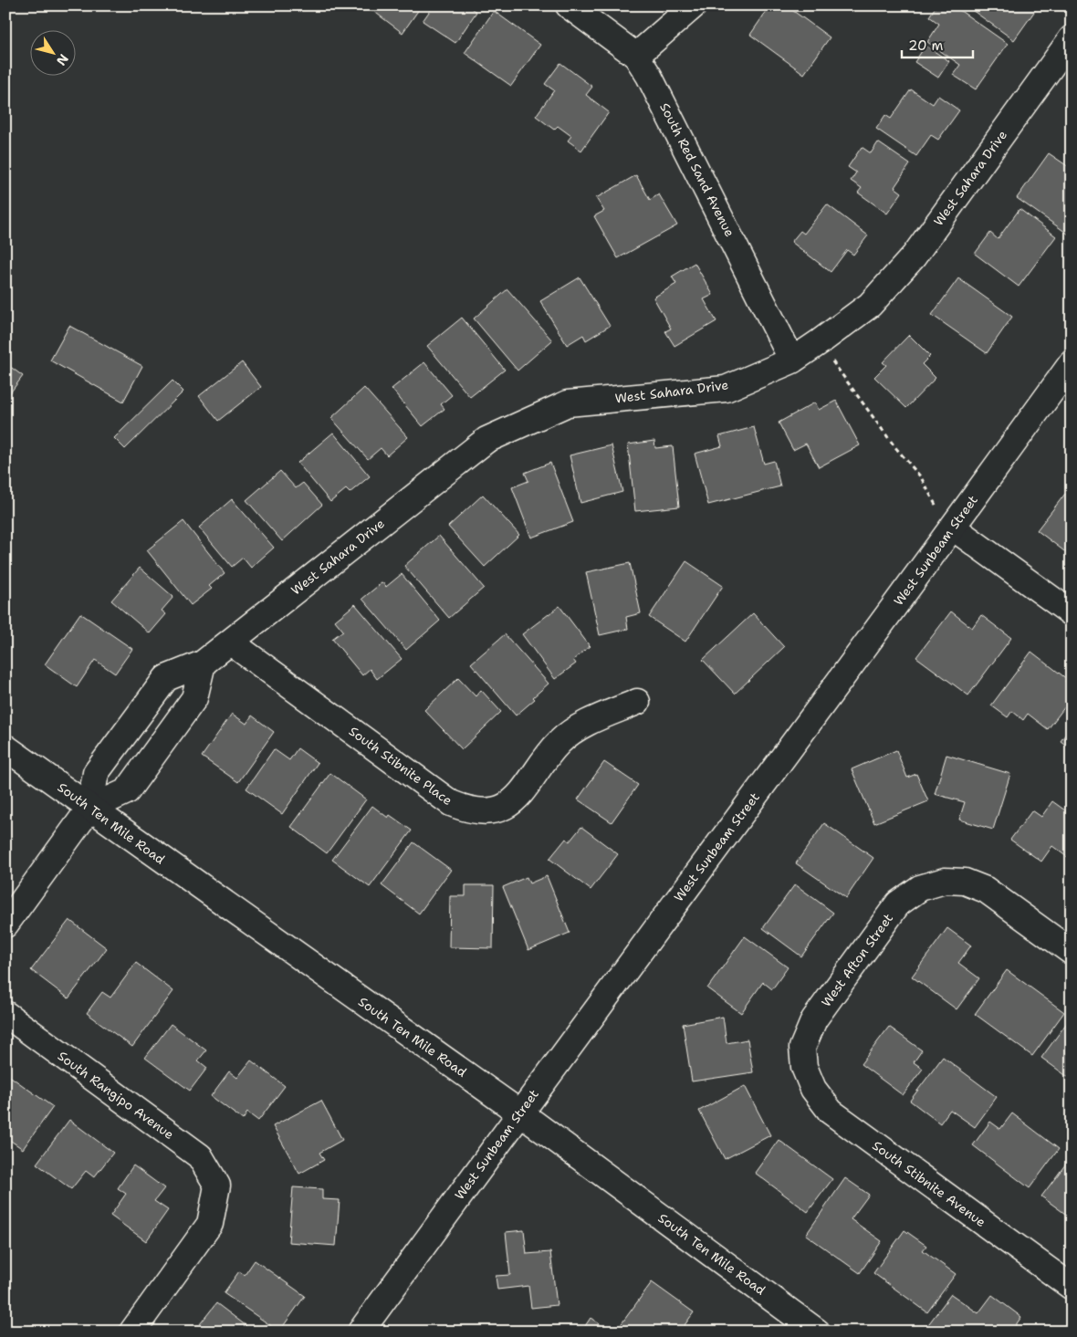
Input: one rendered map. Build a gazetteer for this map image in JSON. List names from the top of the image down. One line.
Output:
{"streets":{"street":["South Red Sand Avenue","West Sahara Drive","West Sunbeam Street","South Stibnite Place","South Ten Mile Road","West Afton Street","South Rangipo Avenue","South Stibnite Avenue"]},"crossings":[["South Red Sand Avenue","West Sahara Drive"],["West Sahara Drive","South Stibnite Place"],["West Sahara Drive","South Ten Mile Road"],["West Sunbeam Street","South Ten Mile Road"],["West Afton Street","South Stibnite Avenue"]],"scale_bar":"20 m","north":"bottom right"}
